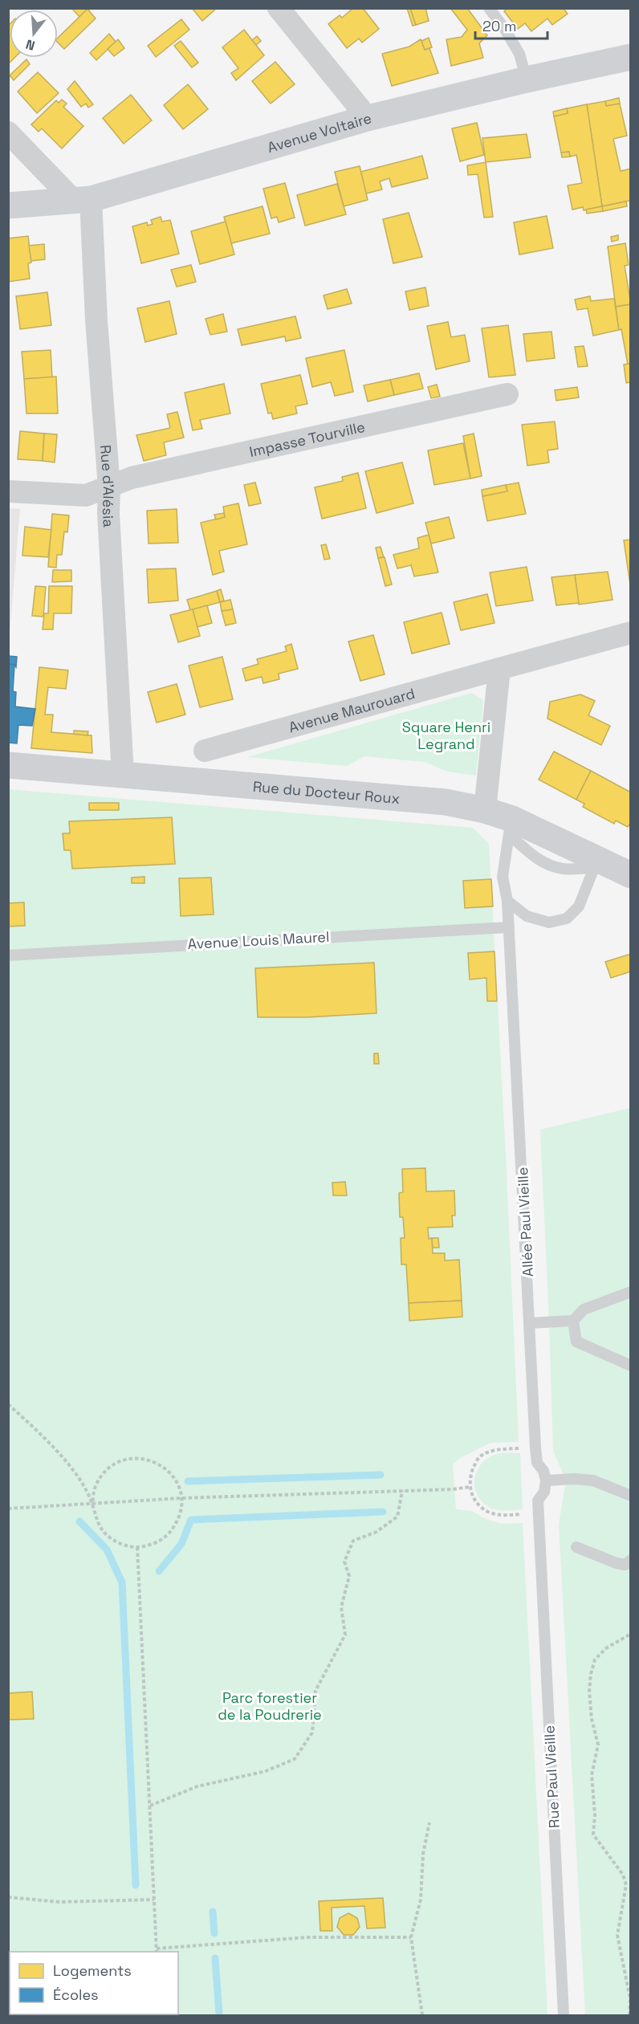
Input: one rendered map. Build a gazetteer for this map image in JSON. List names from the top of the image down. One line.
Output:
{"streets":{"main road":["Avenue Voltaire","Rue du Docteur Roux"],"street":["Impasse Tourville","Rue d'Alésia","Avenue Maurouard"],"lane":["Avenue Louis Maurel","Allée Paul Vieille","Rue Paul Vieille"]},"crossings":[["Avenue Voltaire","Rue d'Alésia"],["Impasse Tourville","Rue d'Alésia"],["Rue d'Alésia","Rue du Docteur Roux"],["Avenue Louis Maurel","Allée Paul Vieille"],["Allée Paul Vieille","Rue Paul Vieille"]],"parks":["Square Henri Legrand","Parc forestier de la Poudrerie"],"legend":["Logements","Écoles"],"scale_bar":"20 m","north":"bottom"}
